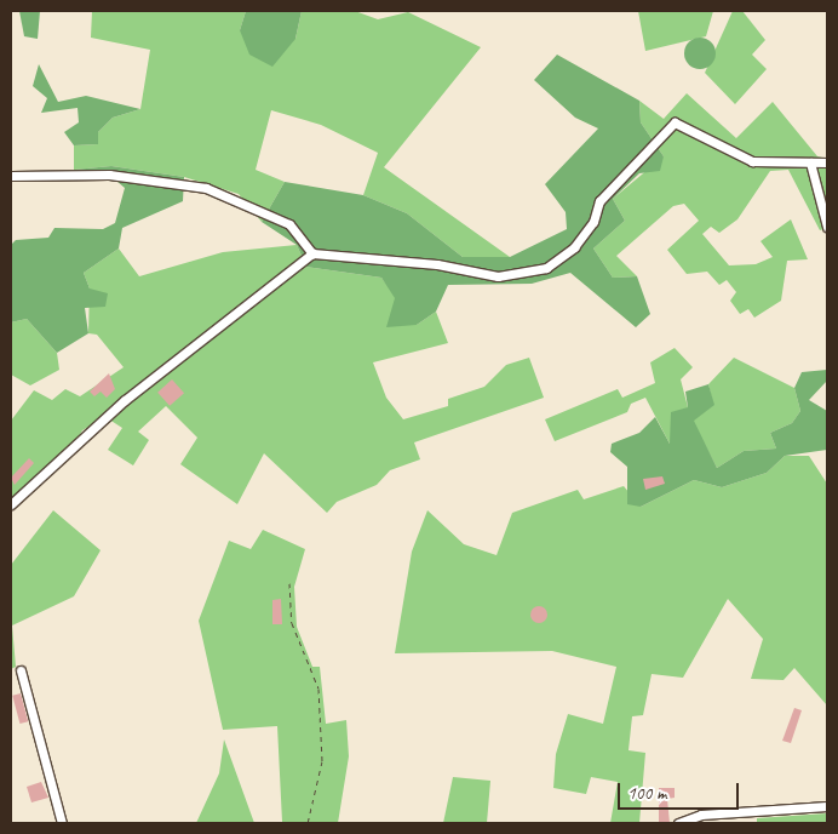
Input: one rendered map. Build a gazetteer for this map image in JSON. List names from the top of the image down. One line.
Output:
{"scale_bar":"100 m"}
